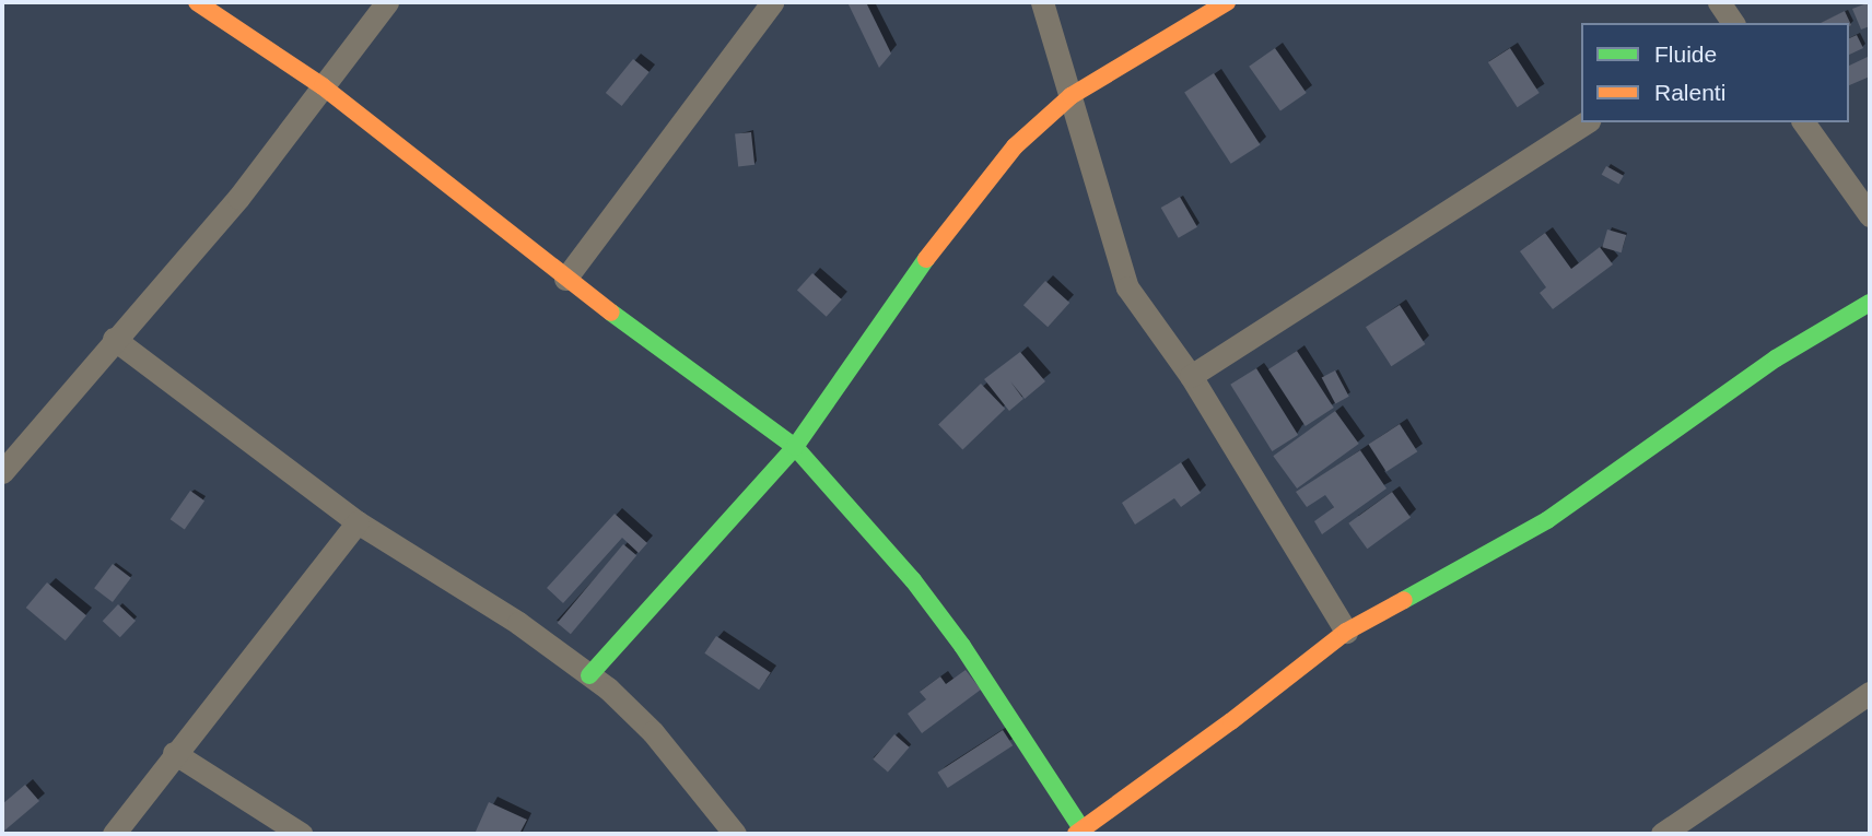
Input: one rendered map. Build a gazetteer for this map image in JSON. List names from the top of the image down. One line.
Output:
{"legend":["Fluide","Ralenti"]}
